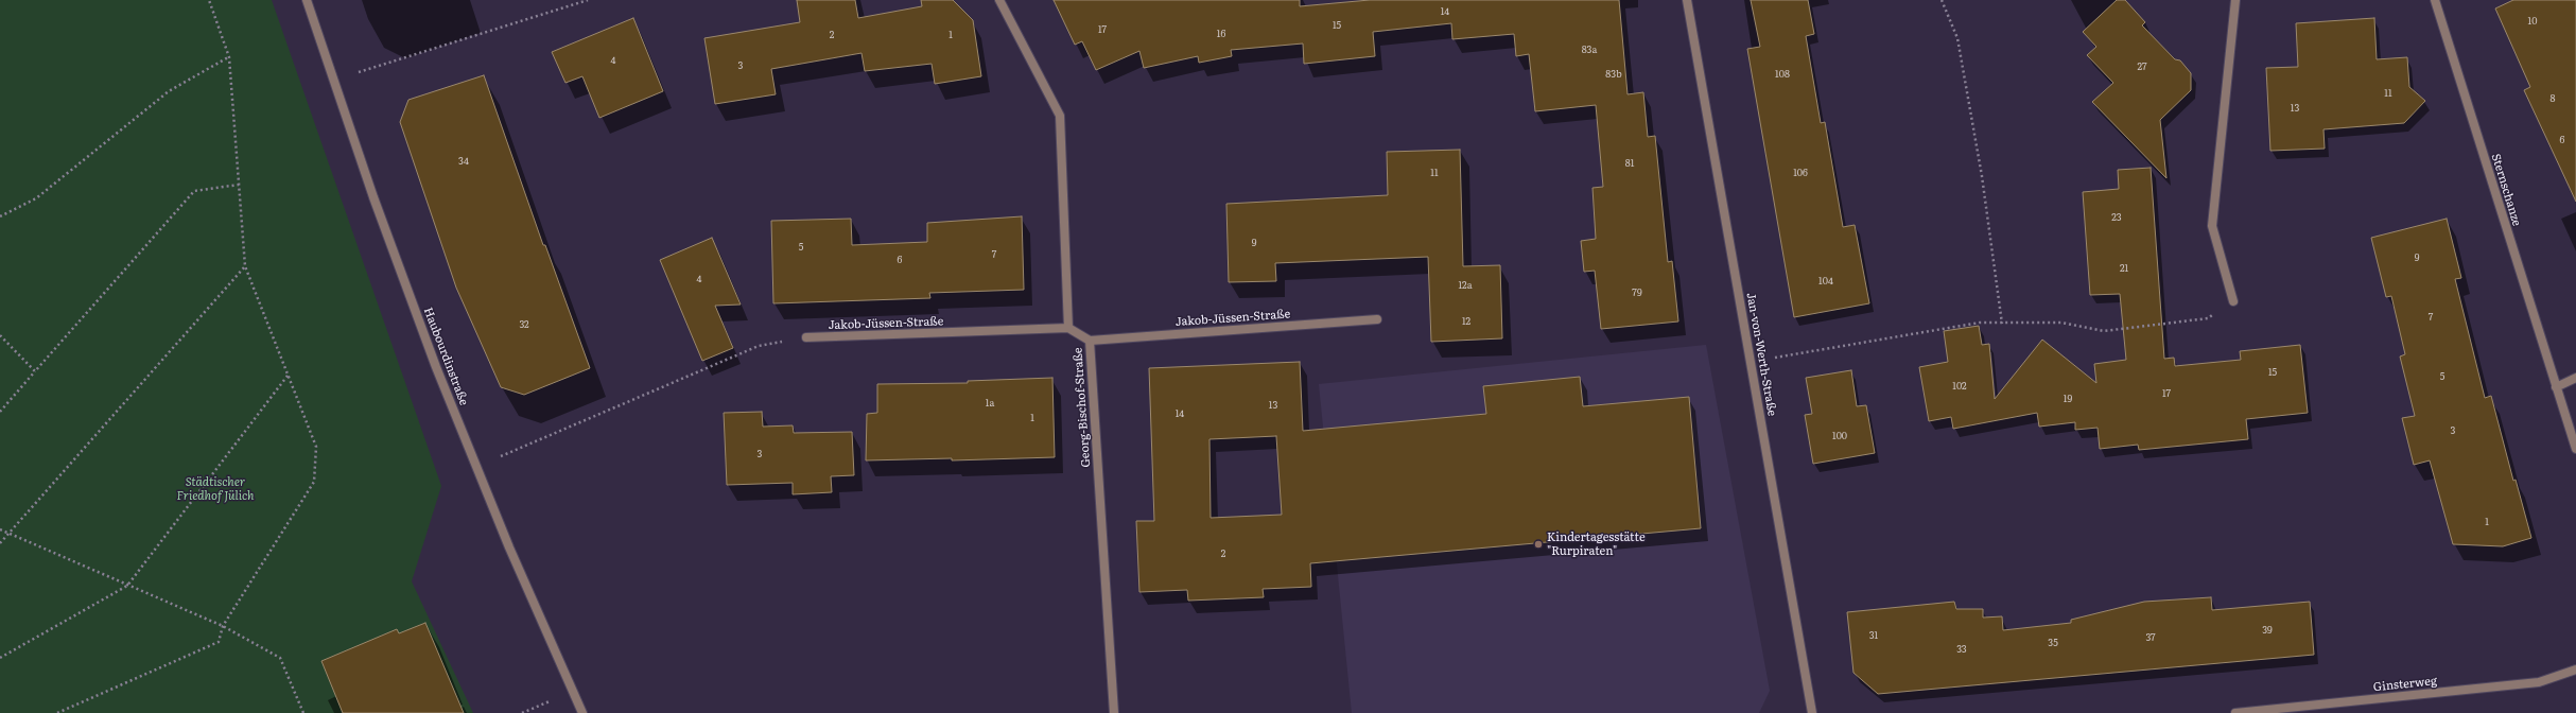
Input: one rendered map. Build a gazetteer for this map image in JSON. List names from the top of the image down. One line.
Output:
{"streets":{"street":["Sternschanze","Jakob-Jüssen-Straße","Jan-von-Werth-Straße","Haubourdinstraße","Georg-Bischof-Straße","Ginsterweg"]},"crossings":[["Jakob-Jüssen-Straße","Georg-Bischof-Straße"]],"parks":["Städtischer Friedhof Jülich"],"places":["Kindertagesstätte \"Rurpiraten\""],"house_numbers":["14","10","15","17","16","2","1","83a","4","3","27","83b","108","11","8","13","6","34","81","11","106","23","9","5","7","9","6","21","4","104","12a","79","7","12","32","15","5","102","17","19","1a","13","14","1","3","100","3","1","2","39","31","37","35","33"]}
